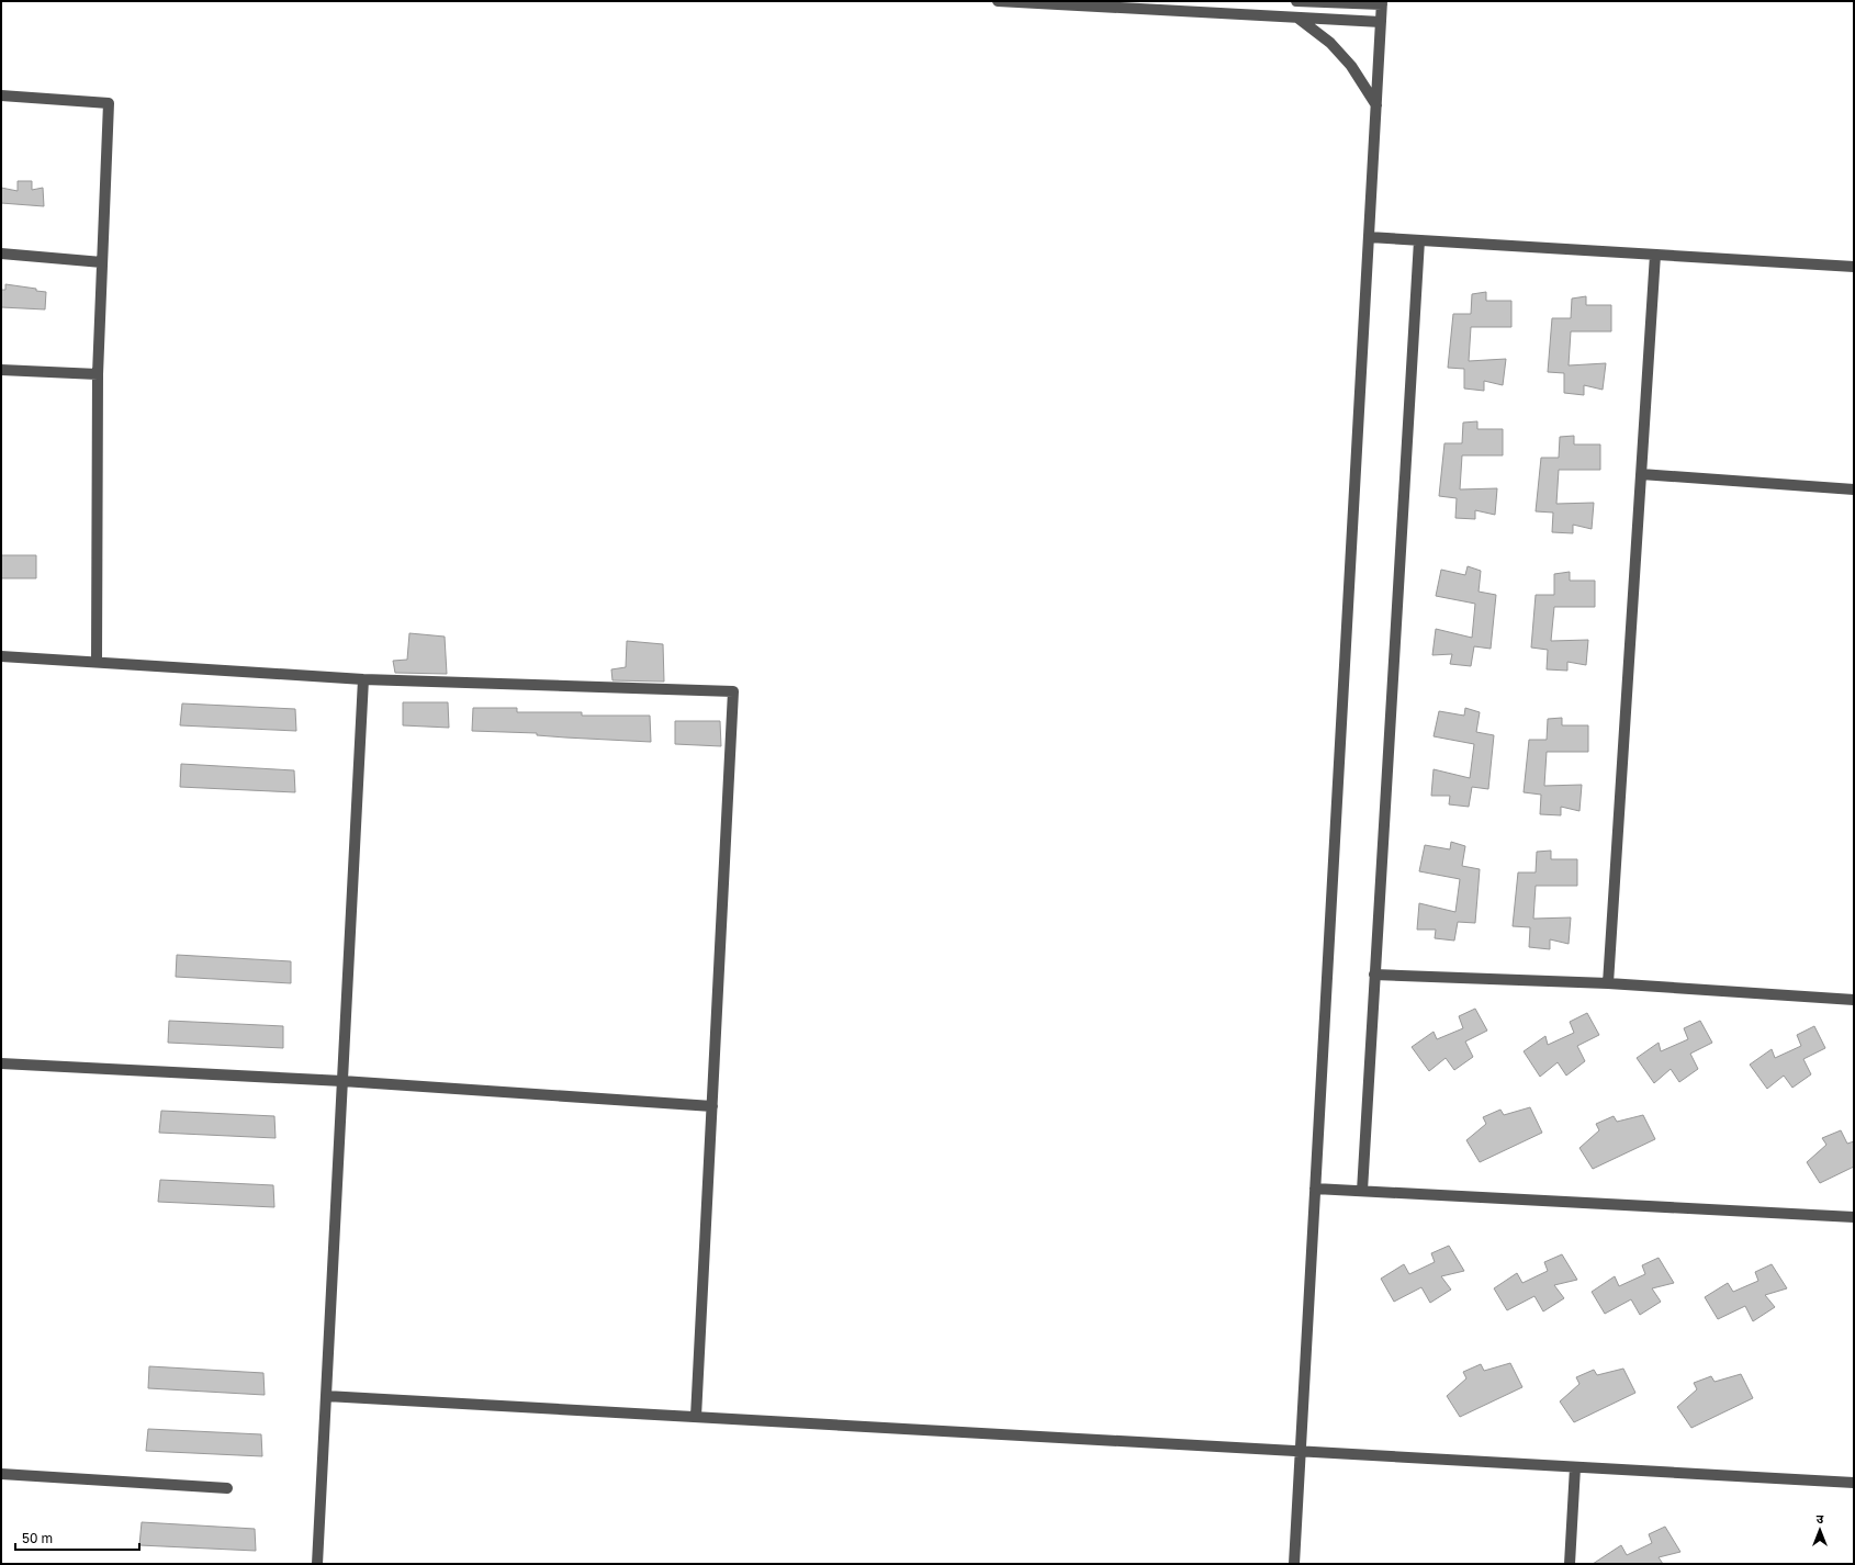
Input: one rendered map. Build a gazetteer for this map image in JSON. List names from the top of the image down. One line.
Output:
{"scale_bar":"50 m","north":"top"}
